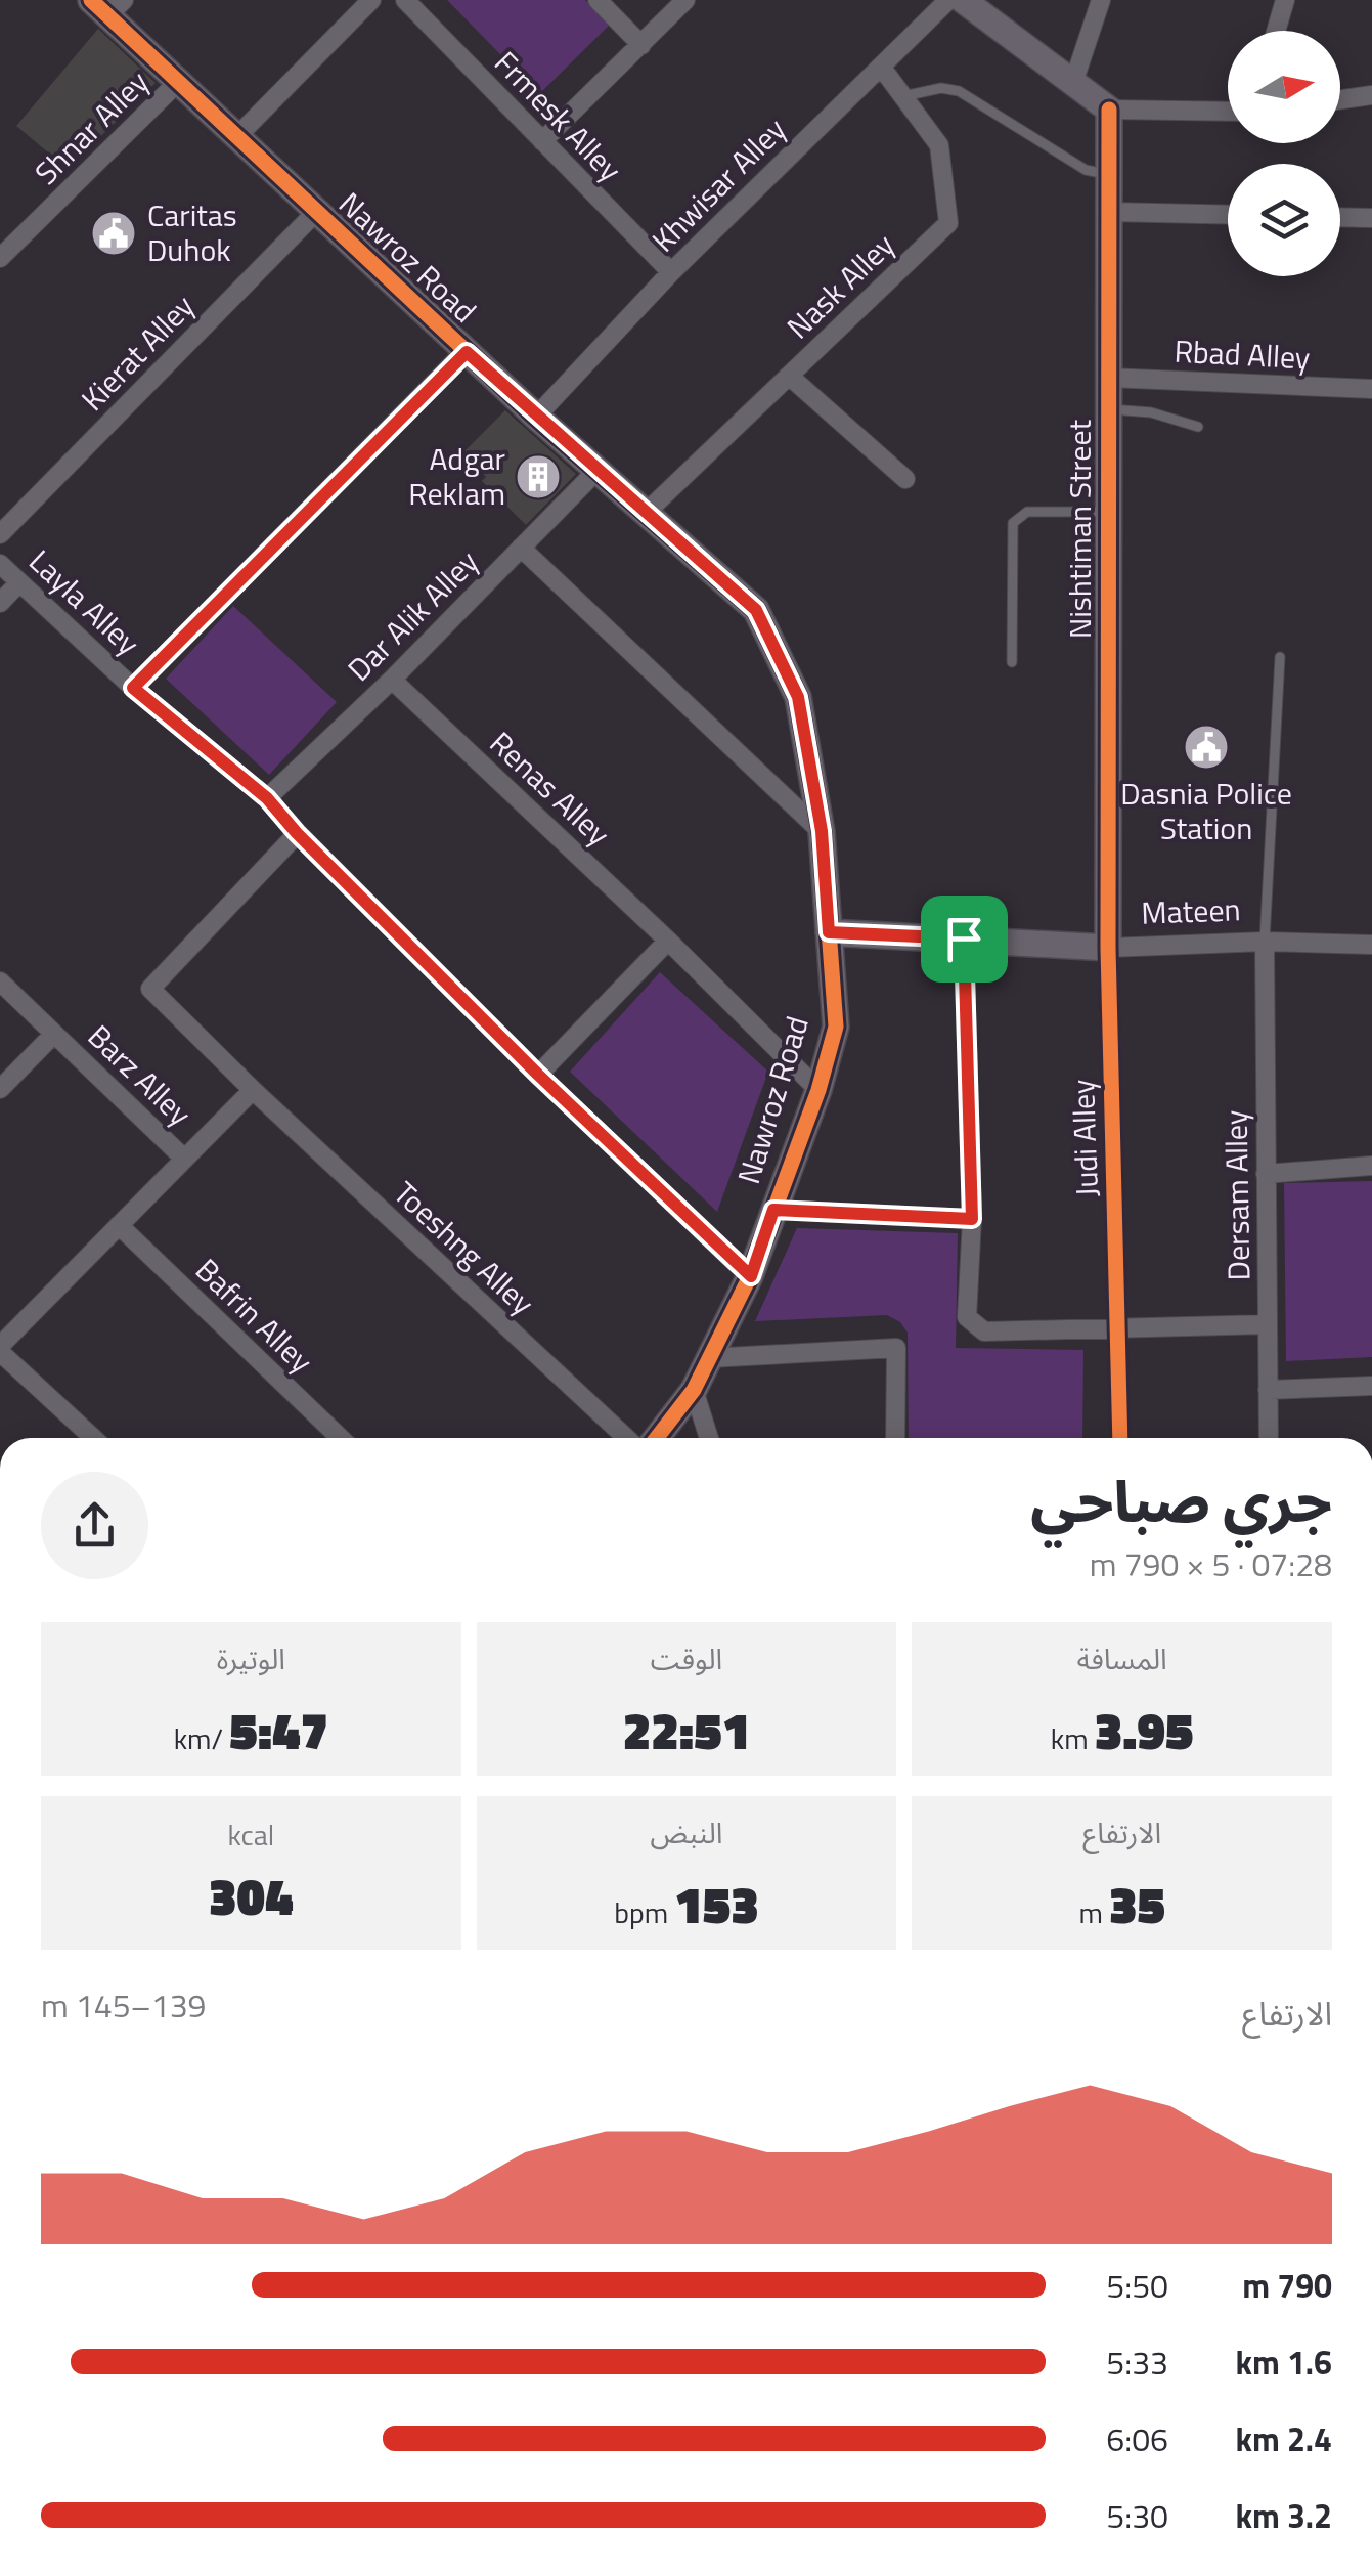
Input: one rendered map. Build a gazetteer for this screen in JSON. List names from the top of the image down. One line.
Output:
{"streets":{"street":["Frmesk Alley","Shnar Alley","Khwisar Alley","Nawroz Road","Nask Alley","Kierat Alley","Rbad Alley","Nishtiman Street","Layla Alley","Dar Alik Alley","Renas Alley","Mateen","Barz Alley","Judi Alley","Dersam Alley","Toeshng Alley","Bafrin Alley"]},"crossings":[["Frmesk Alley","Khwisar Alley"],["Shnar Alley","Nawroz Road"],["Khwisar Alley","Nawroz Road"],["Khwisar Alley","Nask Alley"],["Nawroz Road","Nask Alley"],["Nawroz Road","Kierat Alley"],["Nawroz Road","Layla Alley"],["Nawroz Road","Dar Alik Alley"],["Nawroz Road","Renas Alley"],["Nawroz Road","Mateen"],["Rbad Alley","Nishtiman Street"],["Nishtiman Street","Mateen"],["Nishtiman Street","Judi Alley"],["Layla Alley","Dar Alik Alley"],["Layla Alley","Toeshng Alley"],["Dar Alik Alley","Renas Alley"],["Mateen","Judi Alley"],["Mateen","Dersam Alley"]],"places":{"public building":["Caritas Duhok","Dasnia Police Station"],"building":["Adgar Reklam"]},"north":"right","page":{"heading":["جري صباحي","07:28 · 5 × 790 m"],"stats":[["المسافة","3.95 km"],["الوقت","22:51"],["الوتيرة","5:47 /km"],["الارتفاع","35 m"],["النبض","153 bpm"],["kcal","304"]],"chart":["الارتفاع","139–145 m"],"list":[{"name":"790 m","note":"5:50"},{"name":"1.6 km","note":"5:33"},{"name":"2.4 km","note":"6:06"},{"name":"3.2 km","note":"5:30"}]}}
